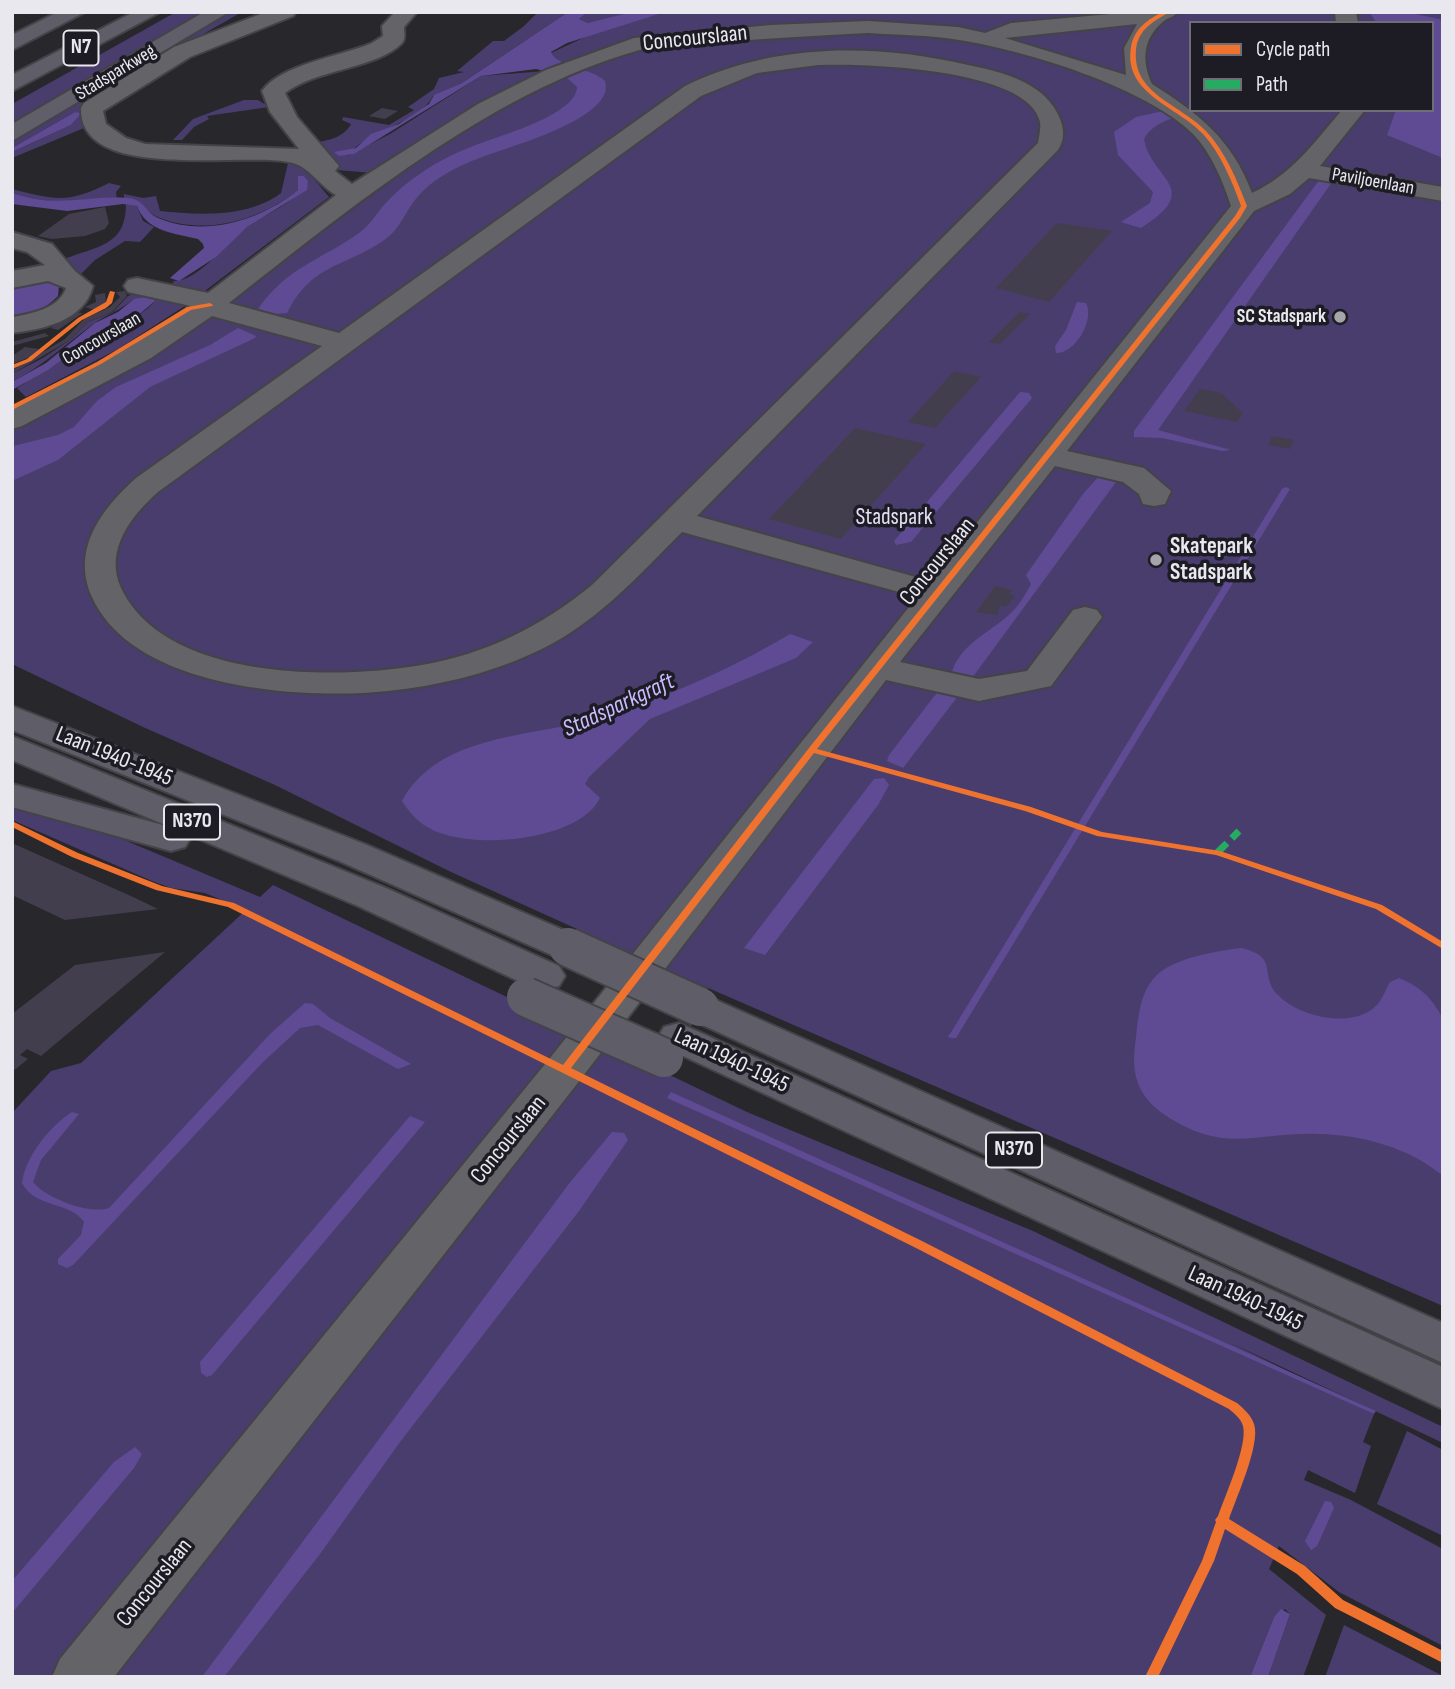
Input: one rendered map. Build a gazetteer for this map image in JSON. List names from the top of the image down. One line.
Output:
{"streets":{"highway":["N7","Laan 1940-1945","N370"],"main road":["Stadsparkweg"],"street":["Concourslaan","Paviljoenlaan"]},"crossings":[["Concourslaan","Paviljoenlaan"],["Laan 1940-1945","N370"]],"water":["Stadsparkgraft"],"parks":["Stadspark"],"places":["SC Stadspark","Skatepark Stadspark"],"legend":["Cycle path","Path"]}
